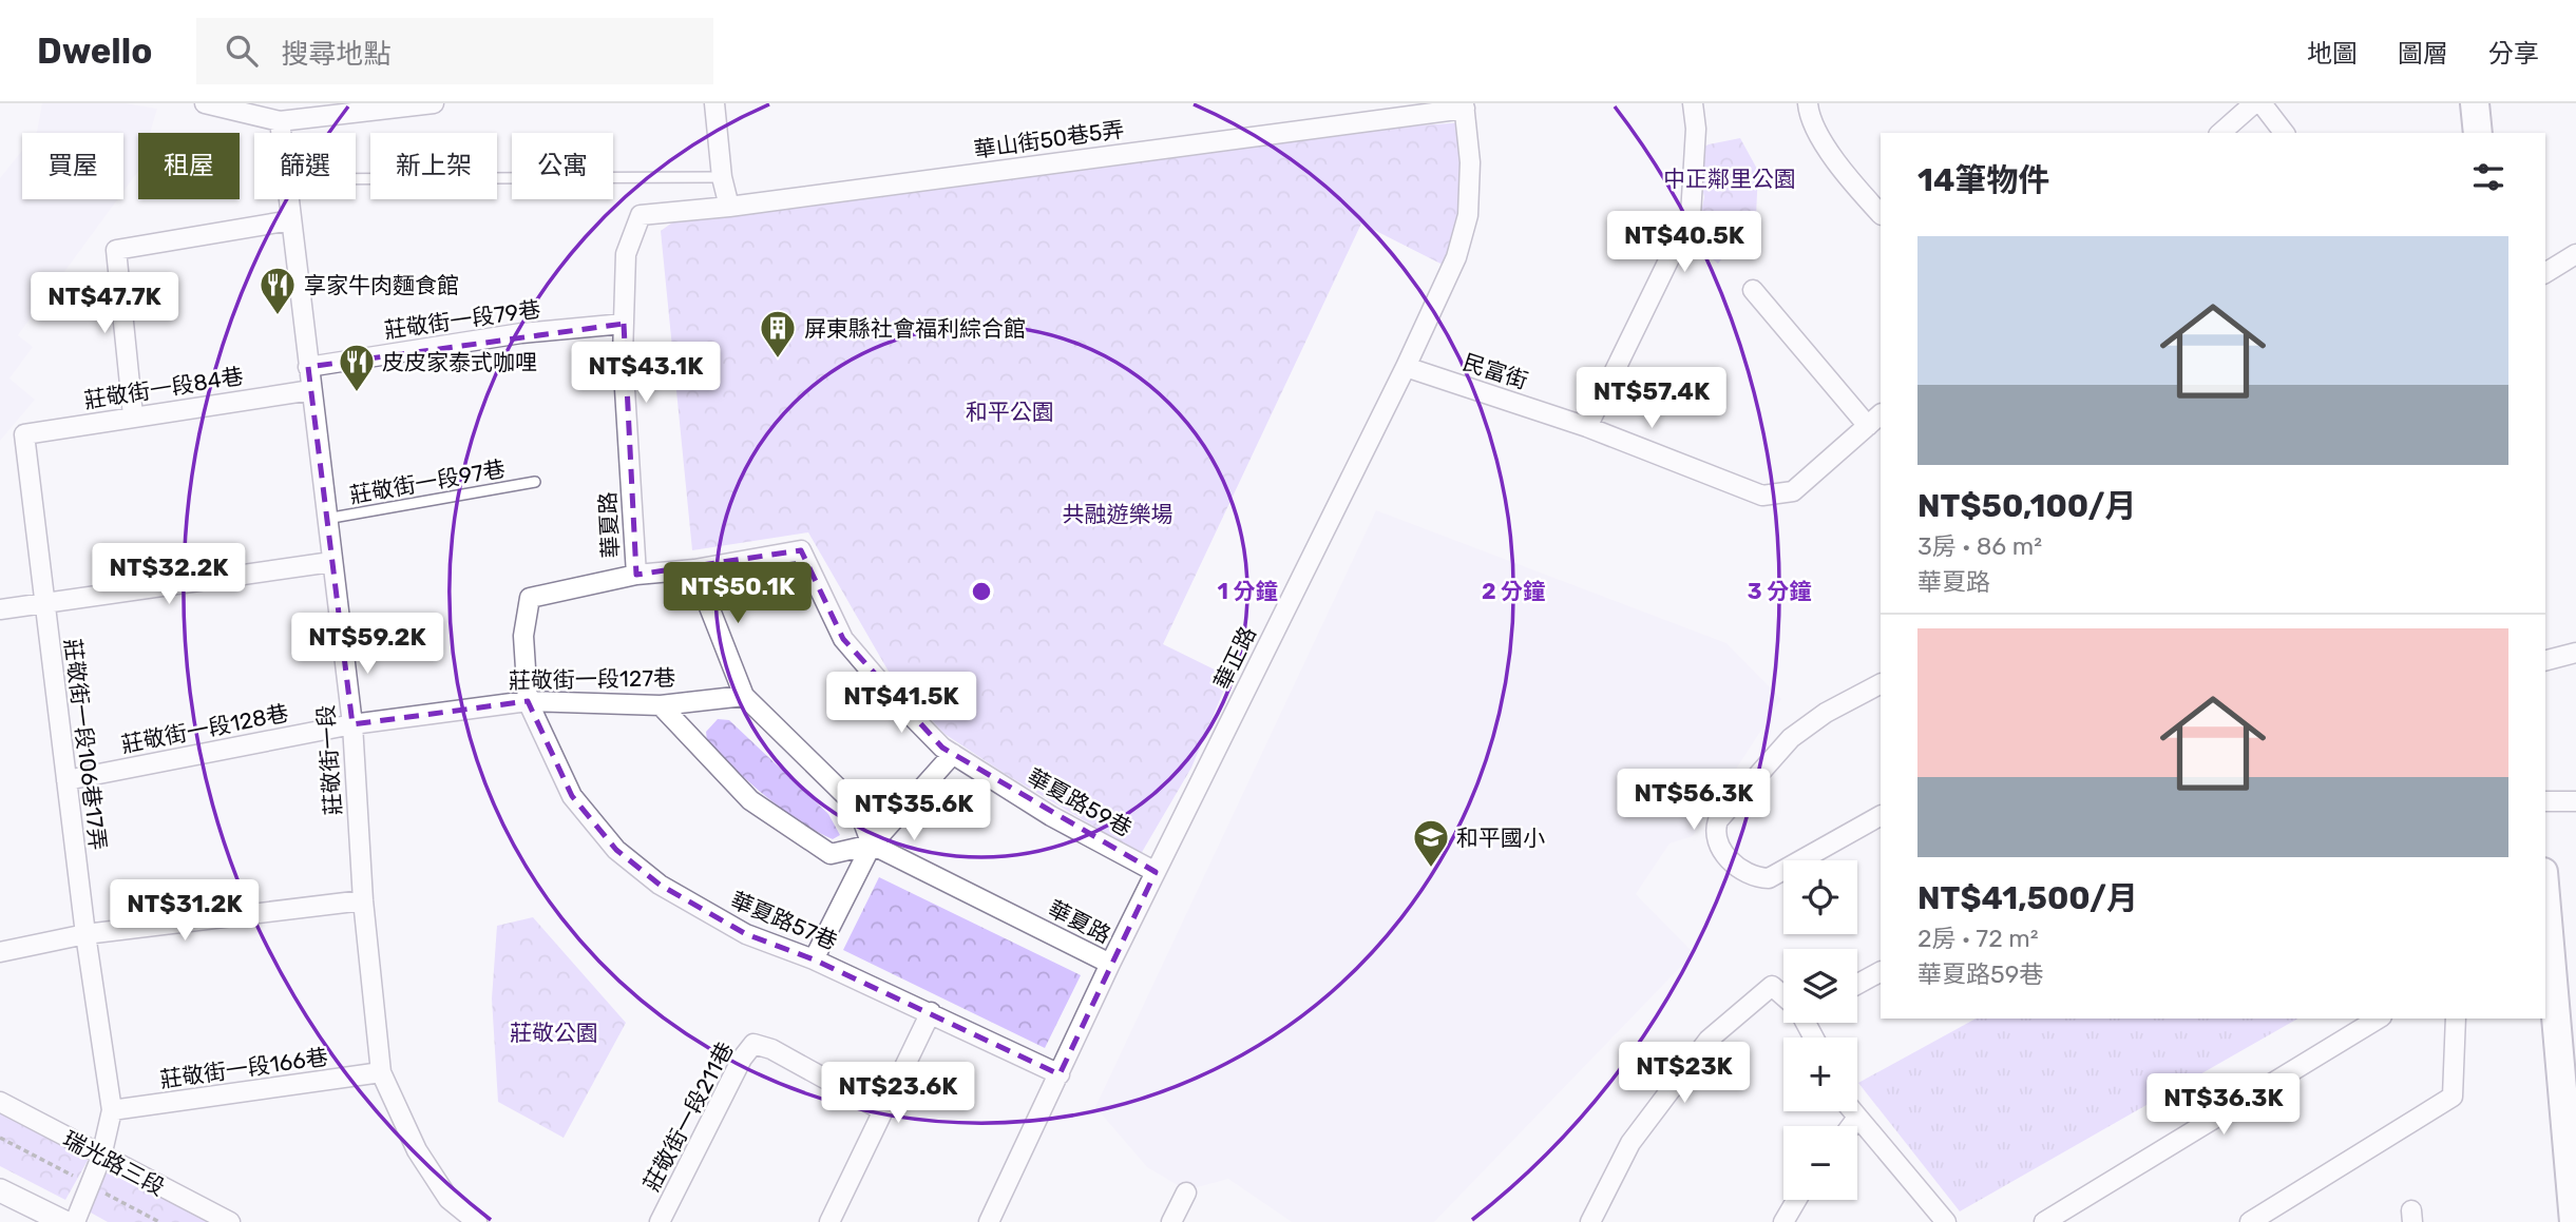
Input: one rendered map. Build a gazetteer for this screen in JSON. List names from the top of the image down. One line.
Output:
{"streets":{"street":["華山街50巷5弄","莊敬街一段79巷","民富街","莊敬街一段84巷","華夏路","華正路","莊敬街一段127巷","莊敬街一段128巷","莊敬街一段106巷17弄","莊敬街一段","華夏路59巷","華夏路57巷","莊敬街一段166巷","莊敬街一段211巷","瑞光路三段"],"lane":["莊敬街一段97巷"]},"crossings":[["華山街50巷5弄","華夏路"],["華山街50巷5弄","華正路"],["莊敬街一段79巷","華夏路"],["莊敬街一段79巷","莊敬街一段"],["民富街","華正路"],["莊敬街一段84巷","莊敬街一段106巷17弄"],["莊敬街一段84巷","莊敬街一段"],["莊敬街一段97巷","莊敬街一段"],["華夏路","華正路"],["華夏路","華夏路59巷"],["華正路","華夏路59巷"],["華正路","華夏路57巷"],["莊敬街一段127巷","莊敬街一段128巷"],["莊敬街一段127巷","莊敬街一段"],["莊敬街一段127巷","華夏路57巷"],["莊敬街一段128巷","莊敬街一段106巷17弄"],["莊敬街一段128巷","莊敬街一段"],["莊敬街一段106巷17弄","莊敬街一段166巷"],["莊敬街一段","莊敬街一段166巷"]],"parks":["中正鄰里公園","和平公園","共融遊樂場","莊敬公園"],"places":{"restaurant":["享家牛肉麵食館","皮皮家泰式咖哩"],"building":["屏東縣社會福利綜合館"],"school or university":["和平國小"]},"page":{"header":"Dwello","search":"搜尋地點","nav":["地圖","圖層","分享"],"chip":["買屋","租屋","篩選","新上架","公寓"],"heading":"14筆物件","price":["NT$40.5K","NT$47.7K","NT$43.1K","NT$57.4K","NT$32.2K","NT$50.1K","NT$59.2K","NT$41.5K","NT$56.3K","NT$35.6K","NT$31.2K","NT$23K","NT$23.6K","NT$36.3K"],"list":[{"name":"NT$50,100/月","note":"3房 · 86 m² · 華夏路"},{"name":"NT$41,500/月","note":"2房 · 72 m² · 華夏路59巷"}],"map_buttons":["+","−"]},"rings":["1 分鐘","2 分鐘","3 分鐘"]}
